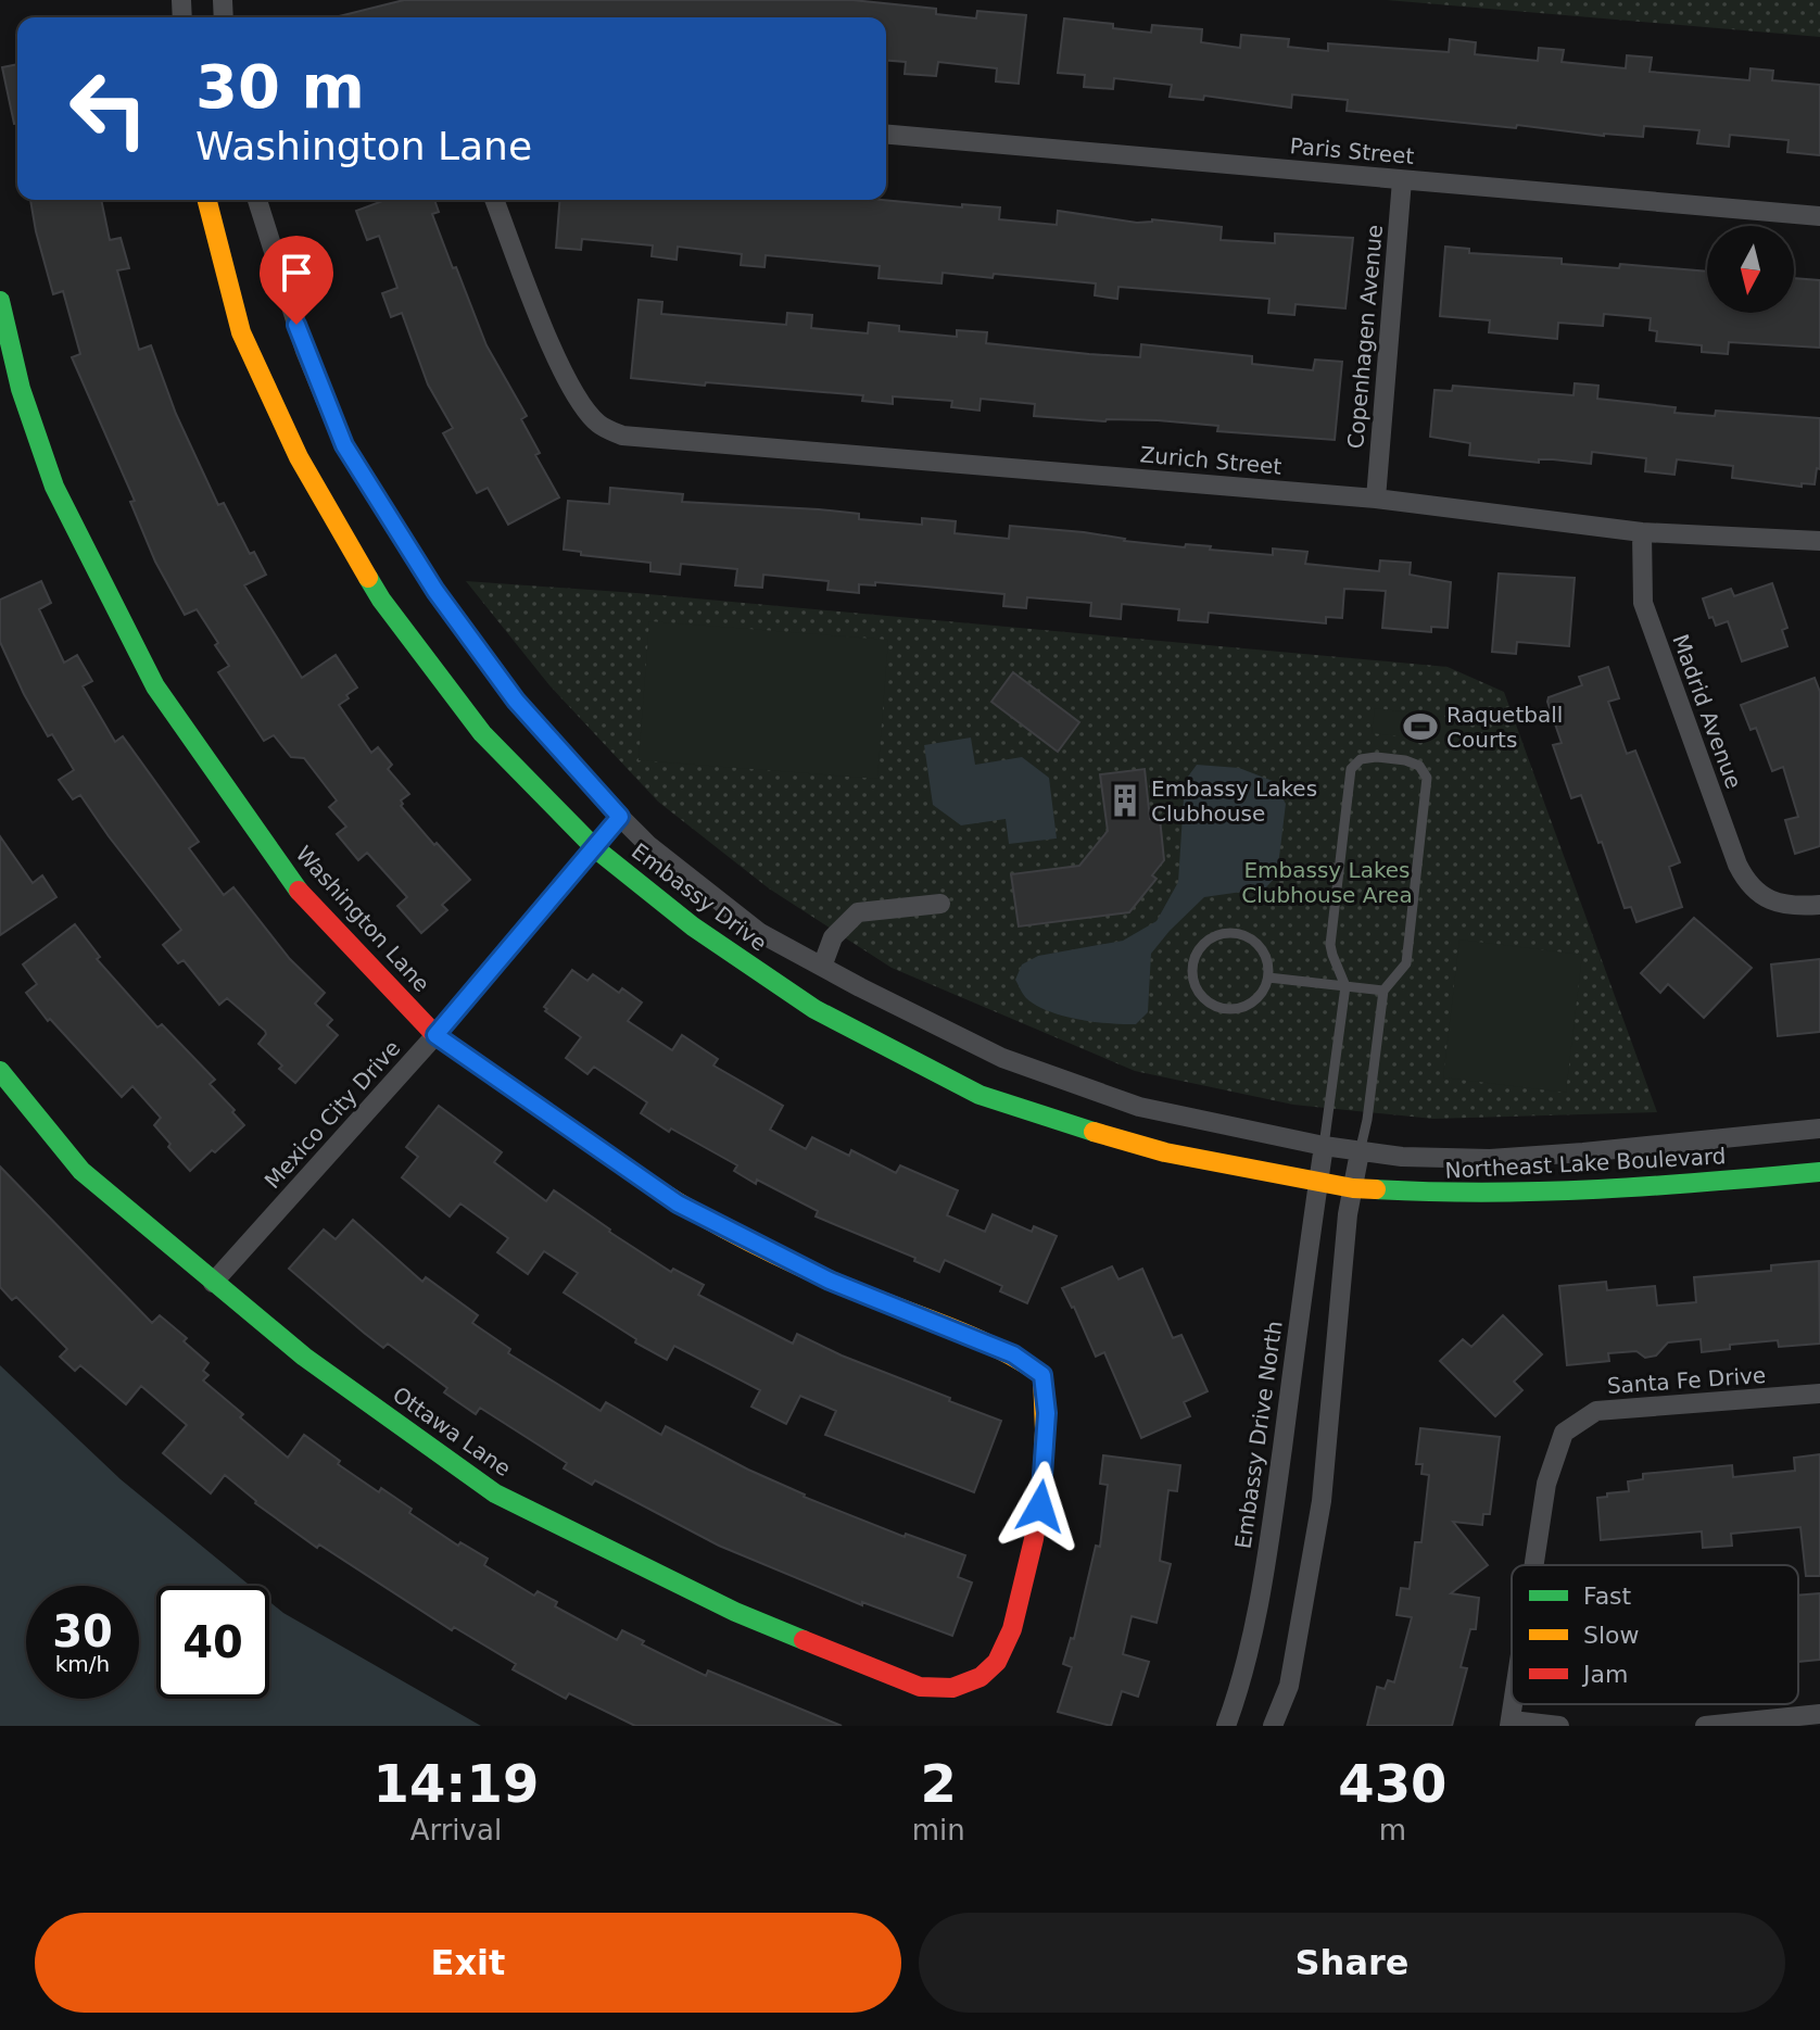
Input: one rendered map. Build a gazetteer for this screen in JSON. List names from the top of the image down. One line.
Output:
{"streets":{"street":["Paris Street","Copenhagen Avenue","Zurich Street","Madrid Avenue","Embassy Drive","Washington Lane","Mexico City Drive","Northeast Lake Boulevard","Santa Fe Drive","Ottawa Lane","Embassy Drive North"]},"crossings":[["Paris Street","Copenhagen Avenue"],["Copenhagen Avenue","Zurich Street"],["Zurich Street","Madrid Avenue"],["Embassy Drive","Mexico City Drive"],["Embassy Drive","Northeast Lake Boulevard"],["Embassy Drive","Embassy Drive North"],["Washington Lane","Mexico City Drive"],["Washington Lane","Ottawa Lane"],["Mexico City Drive","Ottawa Lane"]],"parks":["Embassy Lakes Clubhouse Area"],"places":{"sports":["Raquetball Courts"],"building":["Embassy Lakes Clubhouse"]},"legend":["Fast","Slow","Jam"],"north":"bottom","page":{"turn":["30 m","Washington Lane"],"speed":"30 km/h","limit":"40","eta":["14:19","Arrival","2","min","430","m"],"buttons":["Exit","Share"]}}
